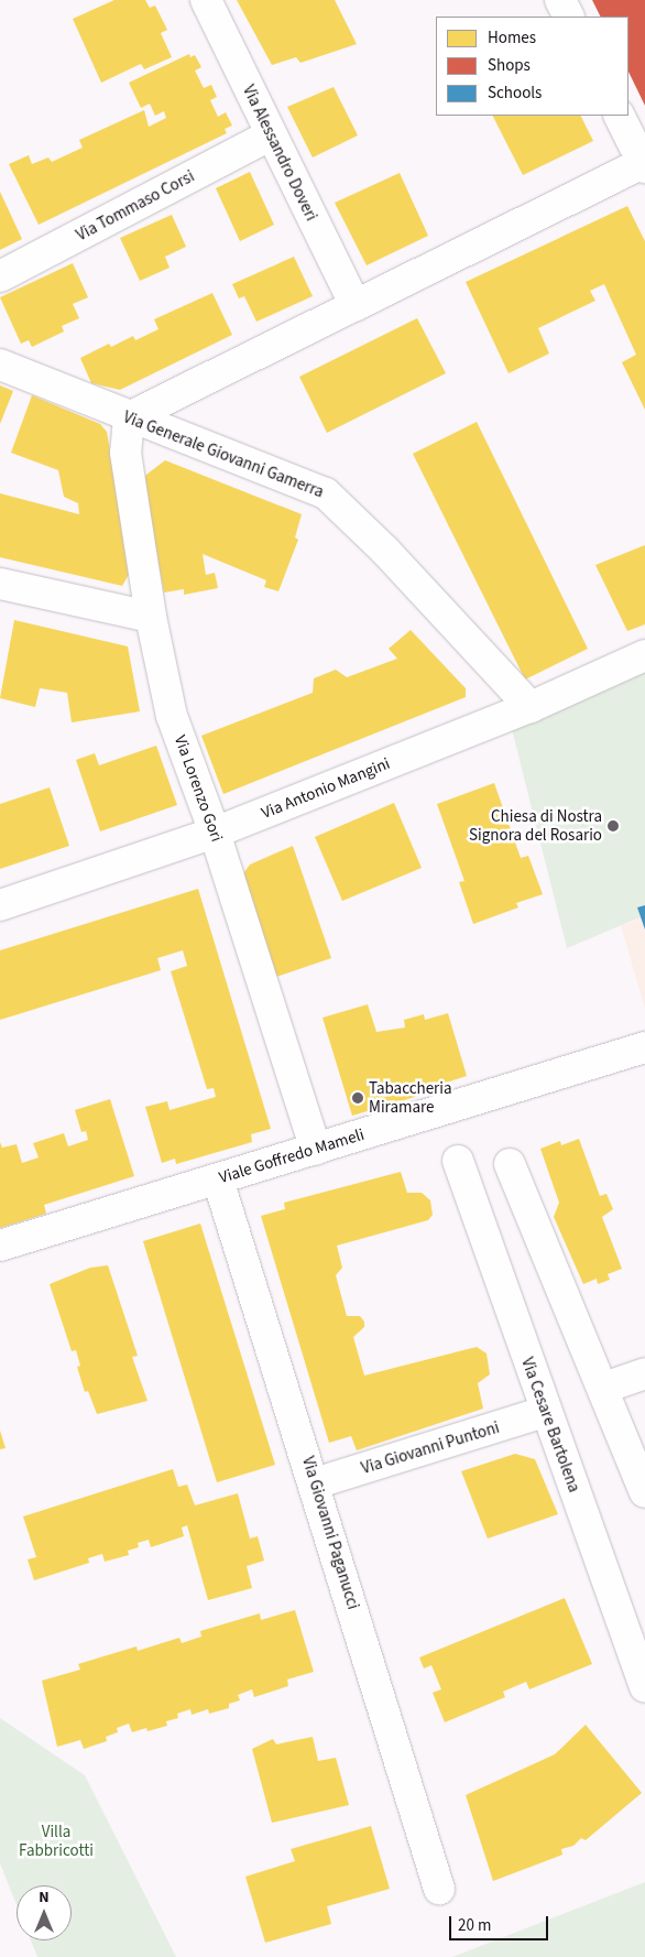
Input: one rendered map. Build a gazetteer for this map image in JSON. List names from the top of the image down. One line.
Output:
{"streets":{"street":["Via Alessandro Doveri","Via Tommaso Corsi","Via Generale Giovanni Gamerra","Via Lorenzo Gori","Via Antonio Mangini","Viale Goffredo Mameli","Via Cesare Bartolena","Via Giovanni Puntoni","Via Giovanni Paganucci"]},"crossings":[["Via Alessandro Doveri","Via Tommaso Corsi"],["Via Generale Giovanni Gamerra","Via Lorenzo Gori"],["Via Generale Giovanni Gamerra","Via Antonio Mangini"],["Via Lorenzo Gori","Via Antonio Mangini"],["Via Lorenzo Gori","Viale Goffredo Mameli"],["Viale Goffredo Mameli","Via Giovanni Paganucci"],["Via Cesare Bartolena","Via Giovanni Puntoni"],["Via Giovanni Puntoni","Via Giovanni Paganucci"]],"parks":["Villa Fabbricotti"],"places":["Chiesa di Nostra Signora del Rosario","Tabaccheria Miramare"],"legend":["Homes","Shops","Schools"],"scale_bar":"20 m","north":"top"}
